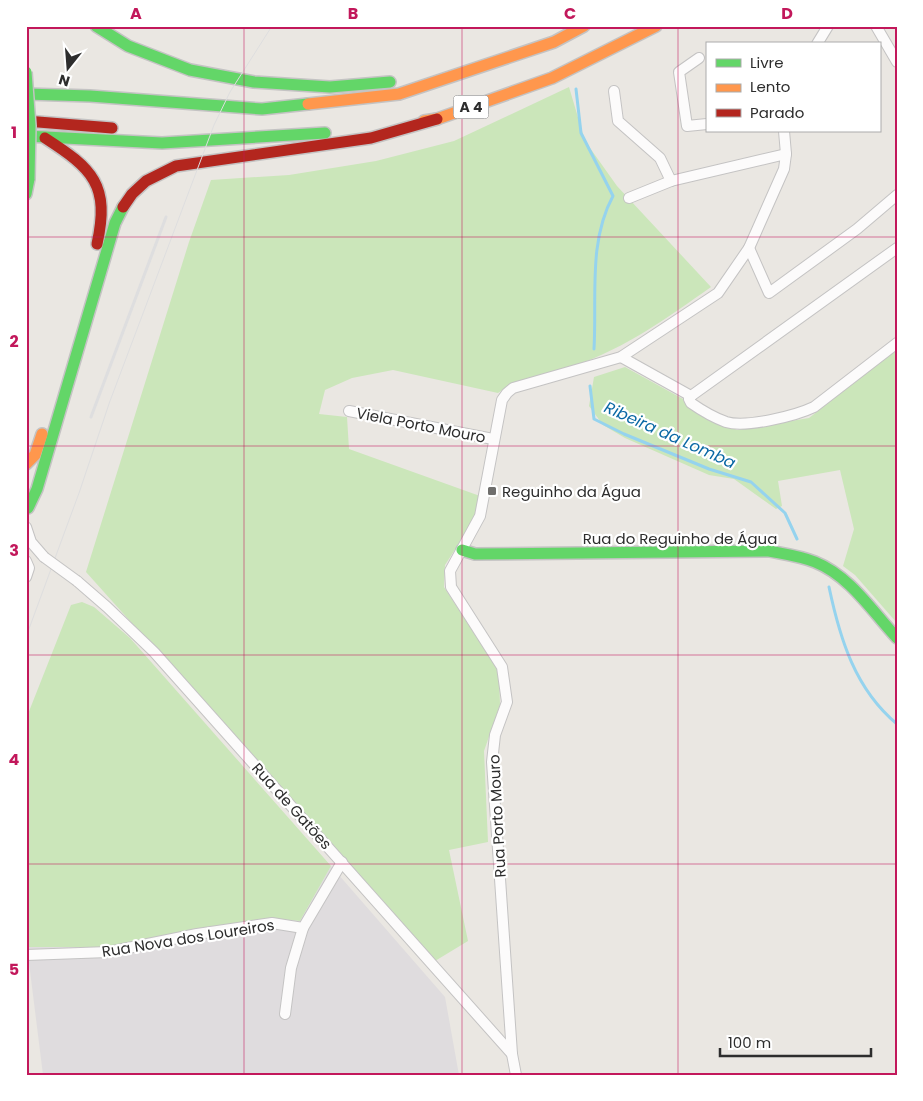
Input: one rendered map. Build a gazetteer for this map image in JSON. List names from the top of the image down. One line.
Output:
{"streets":{"main road":["A 4","Rua do Reguinho de Água"],"street":["Viela Porto Mouro","Rua de Gatões","Rua Porto Mouro","Rua Nova dos Loureiros"]},"crossings":[["Viela Porto Mouro","Rua Porto Mouro"],["Rua do Reguinho de Água","Rua Porto Mouro"],["Rua de Gatões","Rua Porto Mouro"]],"water":["Ribeira da Lomba"],"places":{"transit":["Reguinho da Água"]},"legend":["Livre","Lento","Parado"],"scale_bar":"100 m","north":"bottom","grid":{"columns":["A","B","C","D"],"rows":["1","2","3","4","5"]}}
